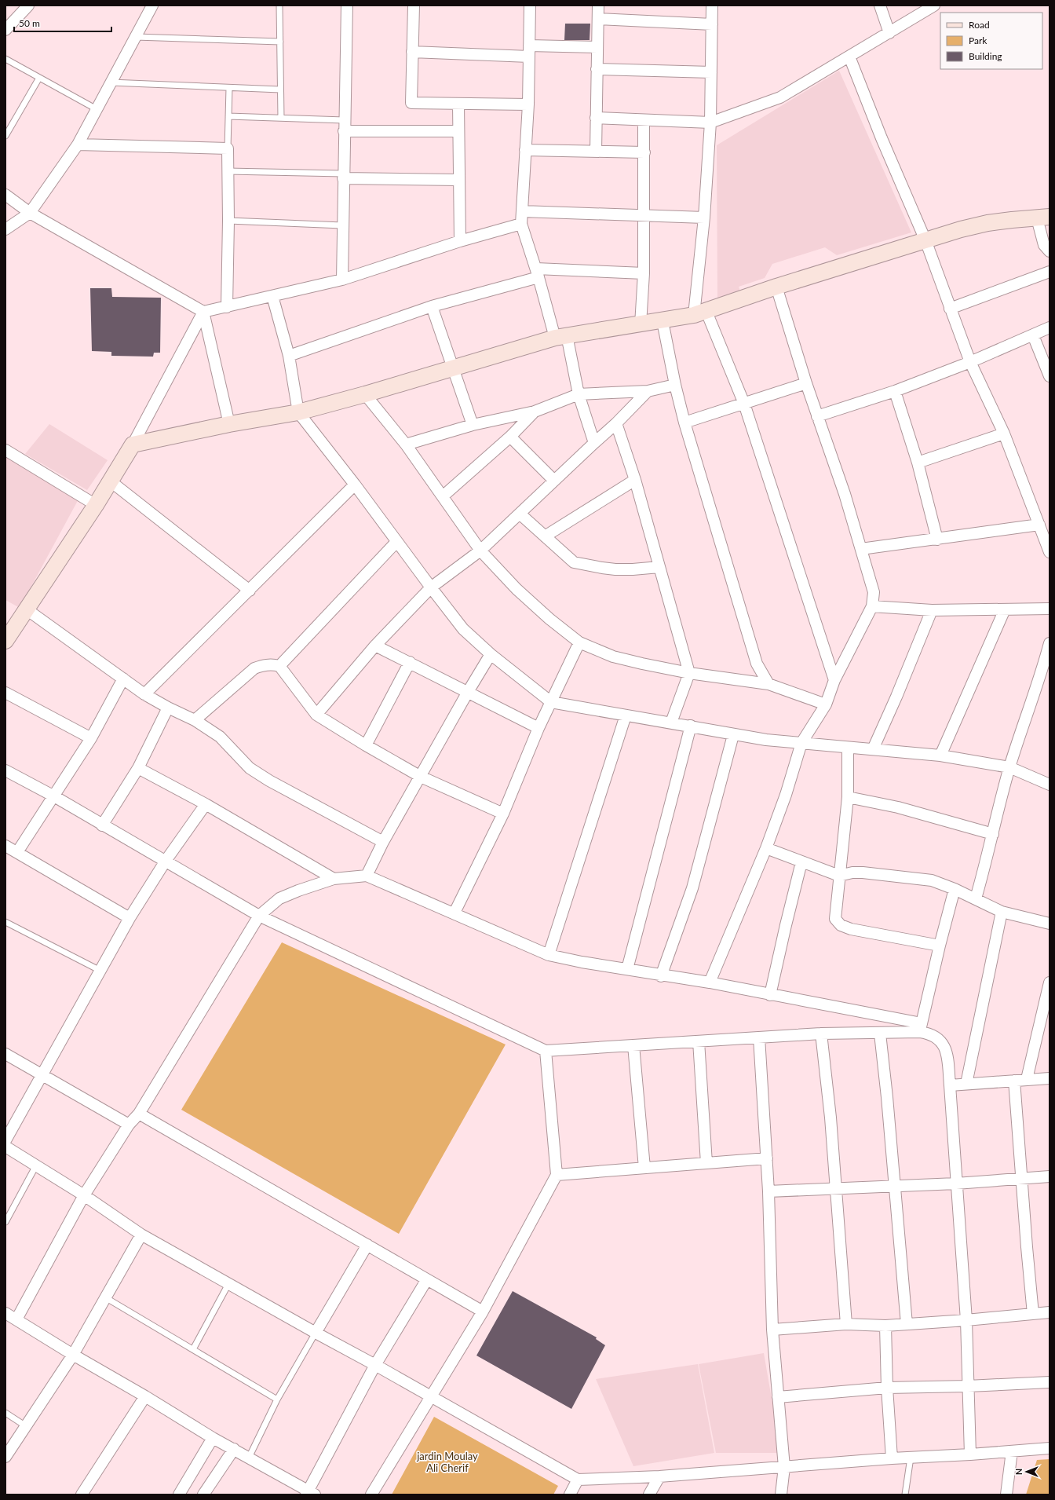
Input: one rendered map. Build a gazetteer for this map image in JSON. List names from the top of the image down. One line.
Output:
{"parks":["jardin Moulay Ali Cherif"],"legend":["Road","Park","Building"],"scale_bar":"50 m","north":"left"}
